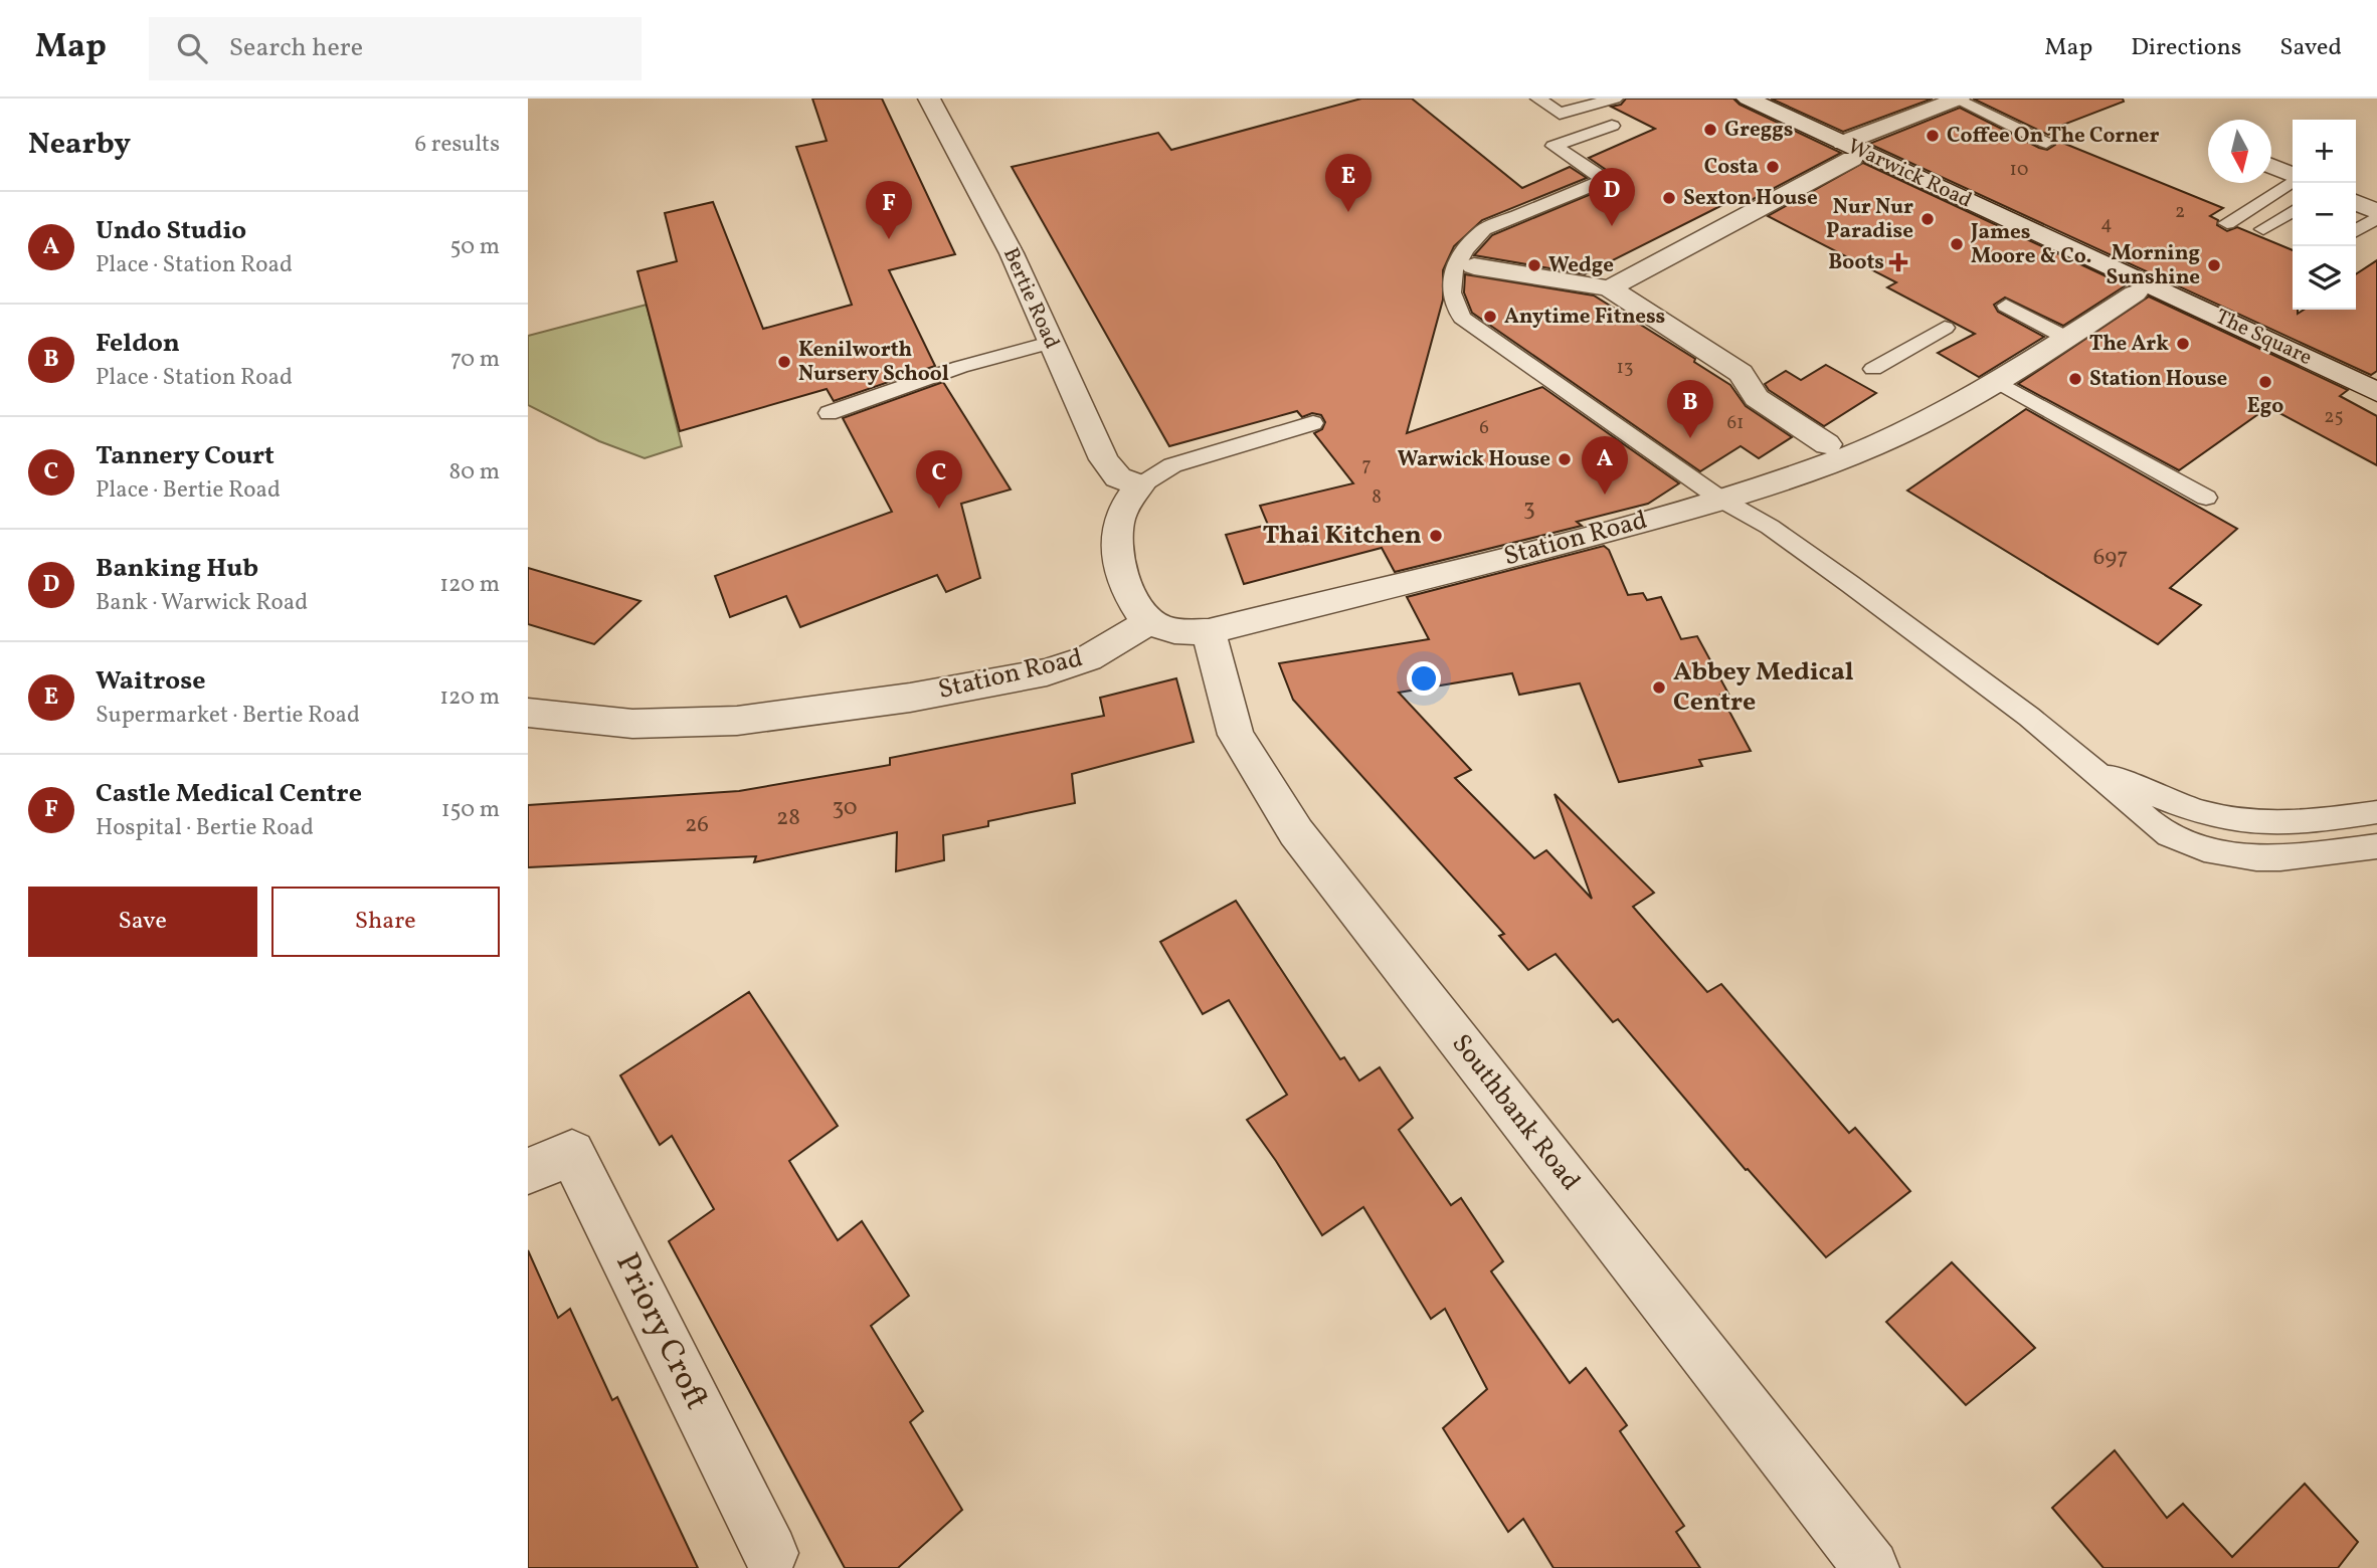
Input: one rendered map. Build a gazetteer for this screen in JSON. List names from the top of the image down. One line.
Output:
{"streets":{"street":["Warwick Road","Bertie Road","The Square","Station Road","Southbank Road","Priory Croft"]},"crossings":[["Warwick Road","The Square"],["Warwick Road","Station Road"],["The Square","Station Road"],["Station Road","Southbank Road"]],"places":{"other":["Greggs","Coffee On The Corner","Costa","Sexton House","Nur Nur Paradise","James Moore & Co.","Wedge","Morning Sunshine","Anytime Fitness","The Ark","Kenilworth Nursery School","Station House","Ego","Warwick House","Thai Kitchen","Abbey Medical Centre"],"health":["Boots"]},"house_numbers":["10","2","4","13","25","61","6","7","8","3","697","30","28","26"],"north":"bottom","page":{"header":"Map","search":"Search here","nav":["Map","Directions","Saved"],"heading":["Nearby","6 results"],"map_buttons":["+","−"],"pins":["E","D","F","B","A","C"],"list":[{"mark":"A","name":"Undo Studio","note":"Place · Station Road","value":"50 m"},{"mark":"B","name":"Feldon","note":"Place · Station Road","value":"70 m"},{"mark":"C","name":"Tannery Court","note":"Place · Bertie Road","value":"80 m"},{"mark":"D","name":"Banking Hub","note":"Bank · Warwick Road","value":"120 m"},{"mark":"E","name":"Waitrose","note":"Supermarket · Bertie Road","value":"120 m"},{"mark":"F","name":"Castle Medical Centre","note":"Hospital · Bertie Road","value":"150 m"}],"buttons":["Save","Share"]}}
